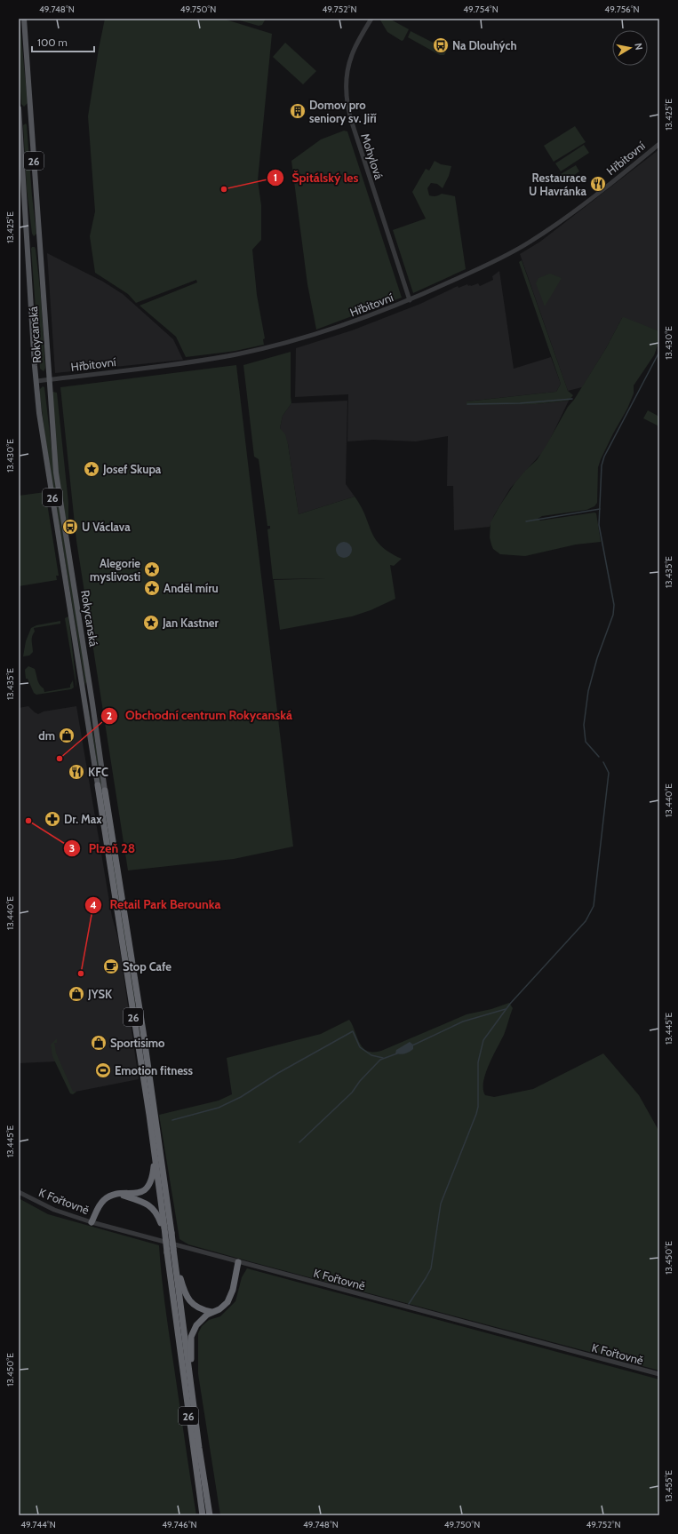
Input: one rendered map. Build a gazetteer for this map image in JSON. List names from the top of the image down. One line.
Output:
{"streets":{"highway":["26","Rokycanská"],"street":["Mohylová","Hřbitovní","K Fořtovně"]},"crossings":[["Mohylová","Hřbitovní"],["Hřbitovní","Rokycanská"],["26","Rokycanská"]],"places":{"bus stop":["Na Dlouhých","U Václava"],"building":["Domov pro seniory sv. Jiří"],"restaurant":["Restaurace U Havránka","KFC"],"other":["Špitálský les","Obchodní centrum Rokycanská","Plzeň 28","Retail Park Berounka"],"place":["Josef Skupa","Alegorie myslivosti","Anděl míru","Jan Kastner"],"shop":["dm","JYSK","Sportisimo"],"pharmacy":["Dr. Max"],"cafe":["Stop Cafe"],"sports":["Emotion fitness"]},"scale_bar":"100 m","north":"right","coordinates":["49.748°N","49.750°N","49.752°N","49.754°N","49.756°N","13.425°E","13.430°E","13.435°E","13.440°E","13.445°E","13.450°E","13.455°E","49.744°N","49.746°N"]}
